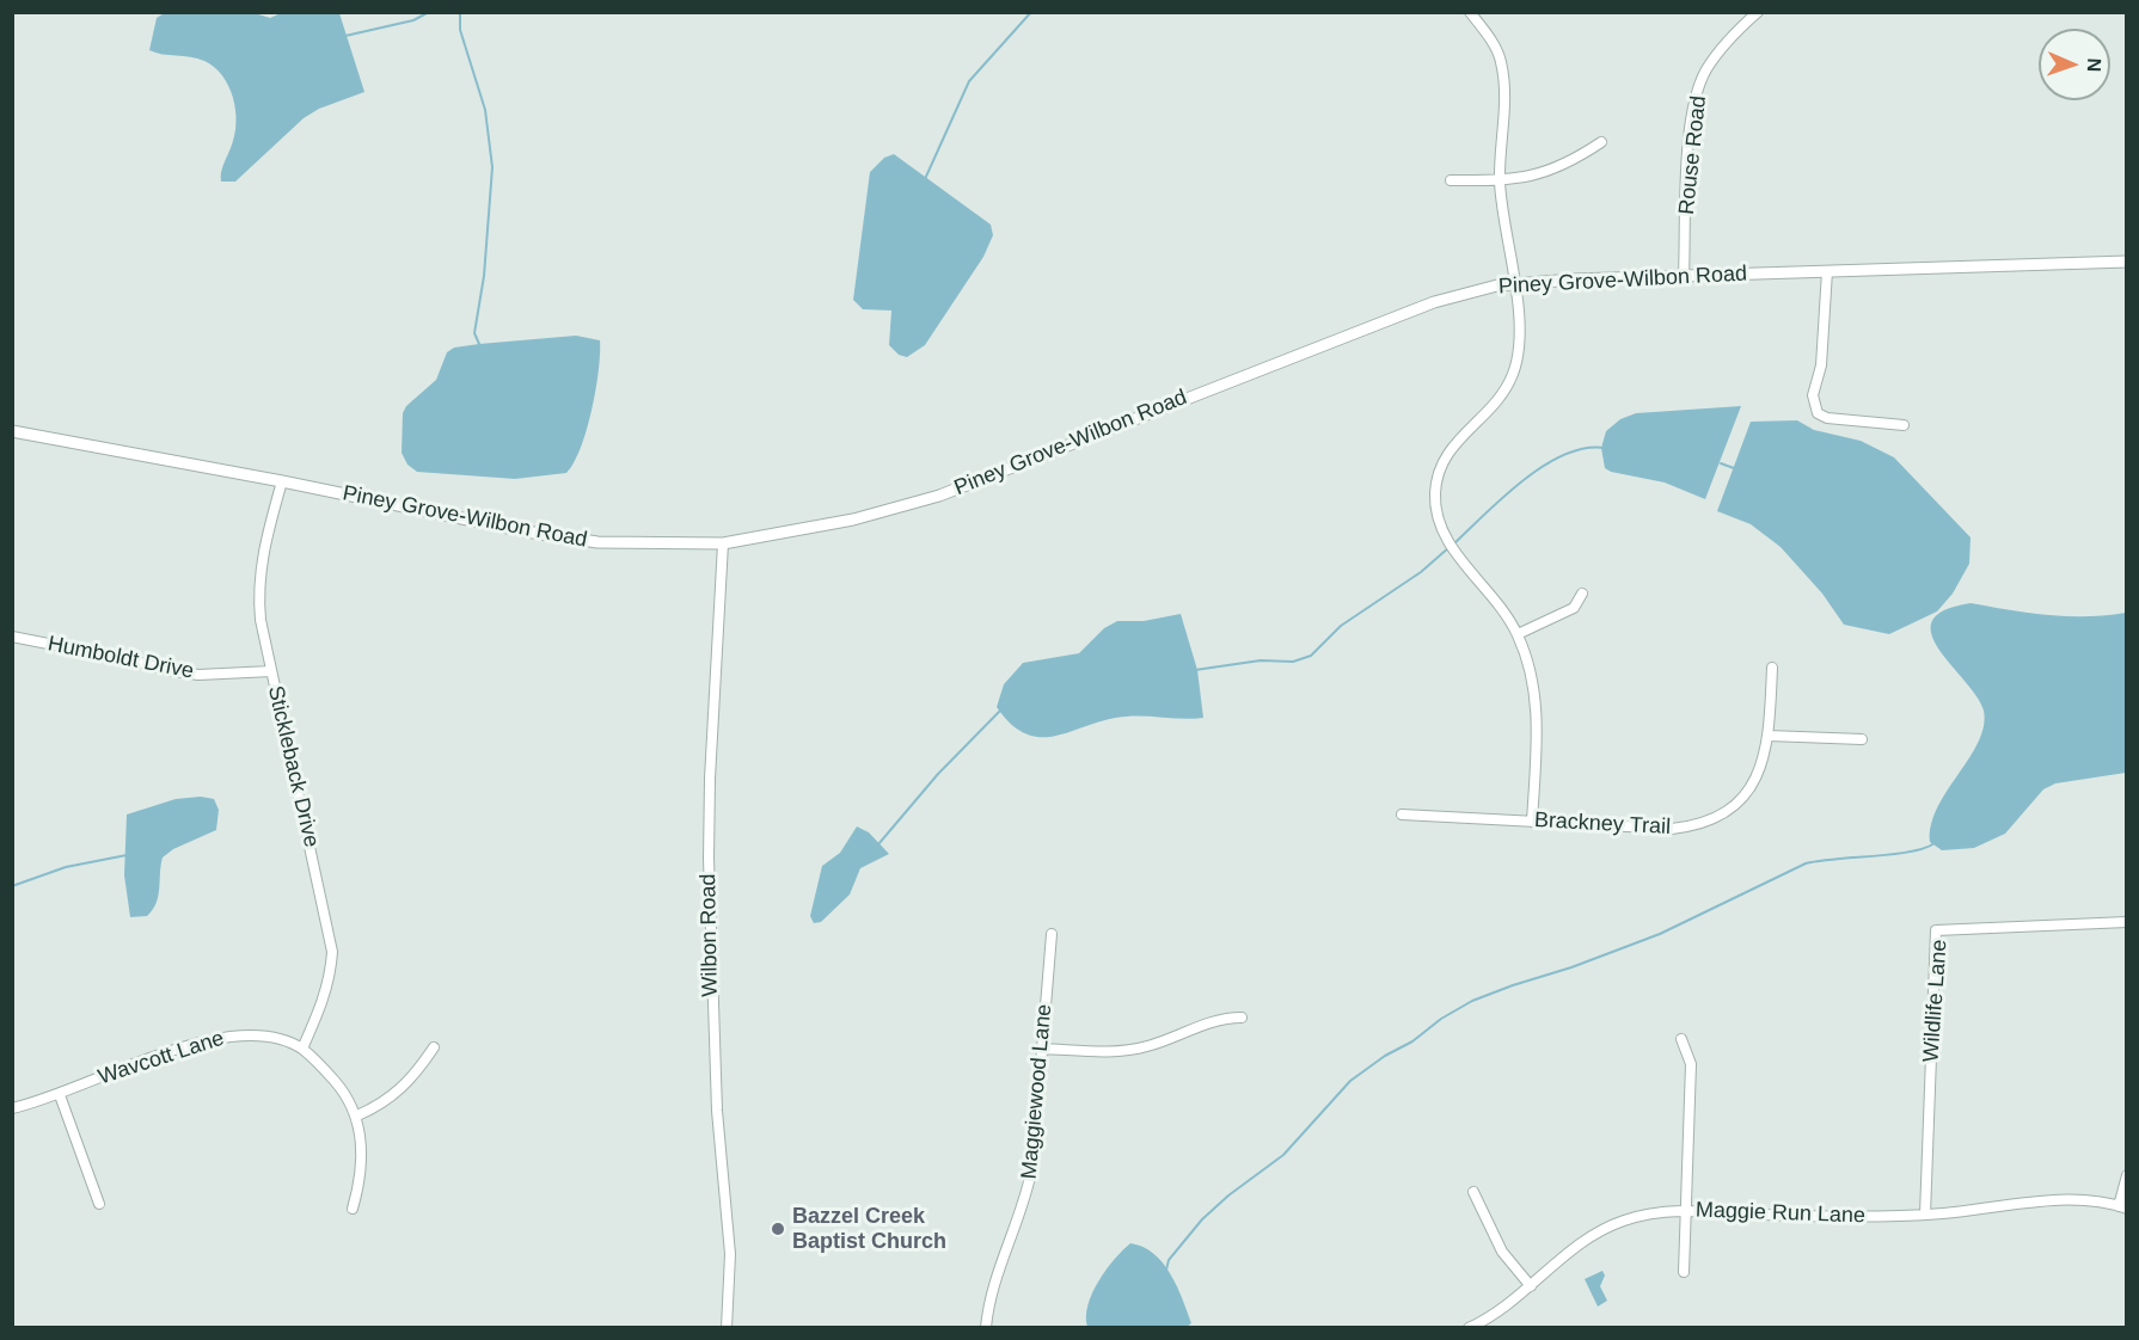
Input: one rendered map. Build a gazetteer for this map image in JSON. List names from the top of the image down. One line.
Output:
{"streets":{"street":["Rouse Road","Piney Grove-Wilbon Road","Humboldt Drive","Stickleback Drive","Brackney Trail","Wilbon Road","Wildlife Lane","Wavcott Lane","Maggiewood Lane","Maggie Run Lane"]},"crossings":[["Rouse Road","Piney Grove-Wilbon Road"],["Piney Grove-Wilbon Road","Stickleback Drive"],["Piney Grove-Wilbon Road","Wilbon Road"],["Humboldt Drive","Stickleback Drive"],["Stickleback Drive","Wavcott Lane"],["Wildlife Lane","Maggie Run Lane"]],"places":["Bazzel Creek Baptist Church"],"north":"right"}
